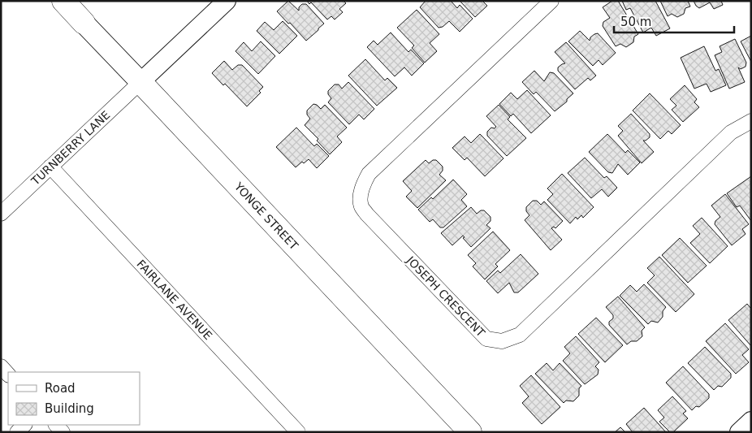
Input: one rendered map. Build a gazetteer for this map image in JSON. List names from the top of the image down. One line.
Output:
{"streets":{"main road":["YONGE STREET"],"street":["TURNBERRY LANE","JOSEPH CRESCENT","FAIRLANE AVENUE"]},"crossings":[["TURNBERRY LANE","YONGE STREET"],["TURNBERRY LANE","FAIRLANE AVENUE"]],"legend":["Road","Building"],"scale_bar":"50 m"}
